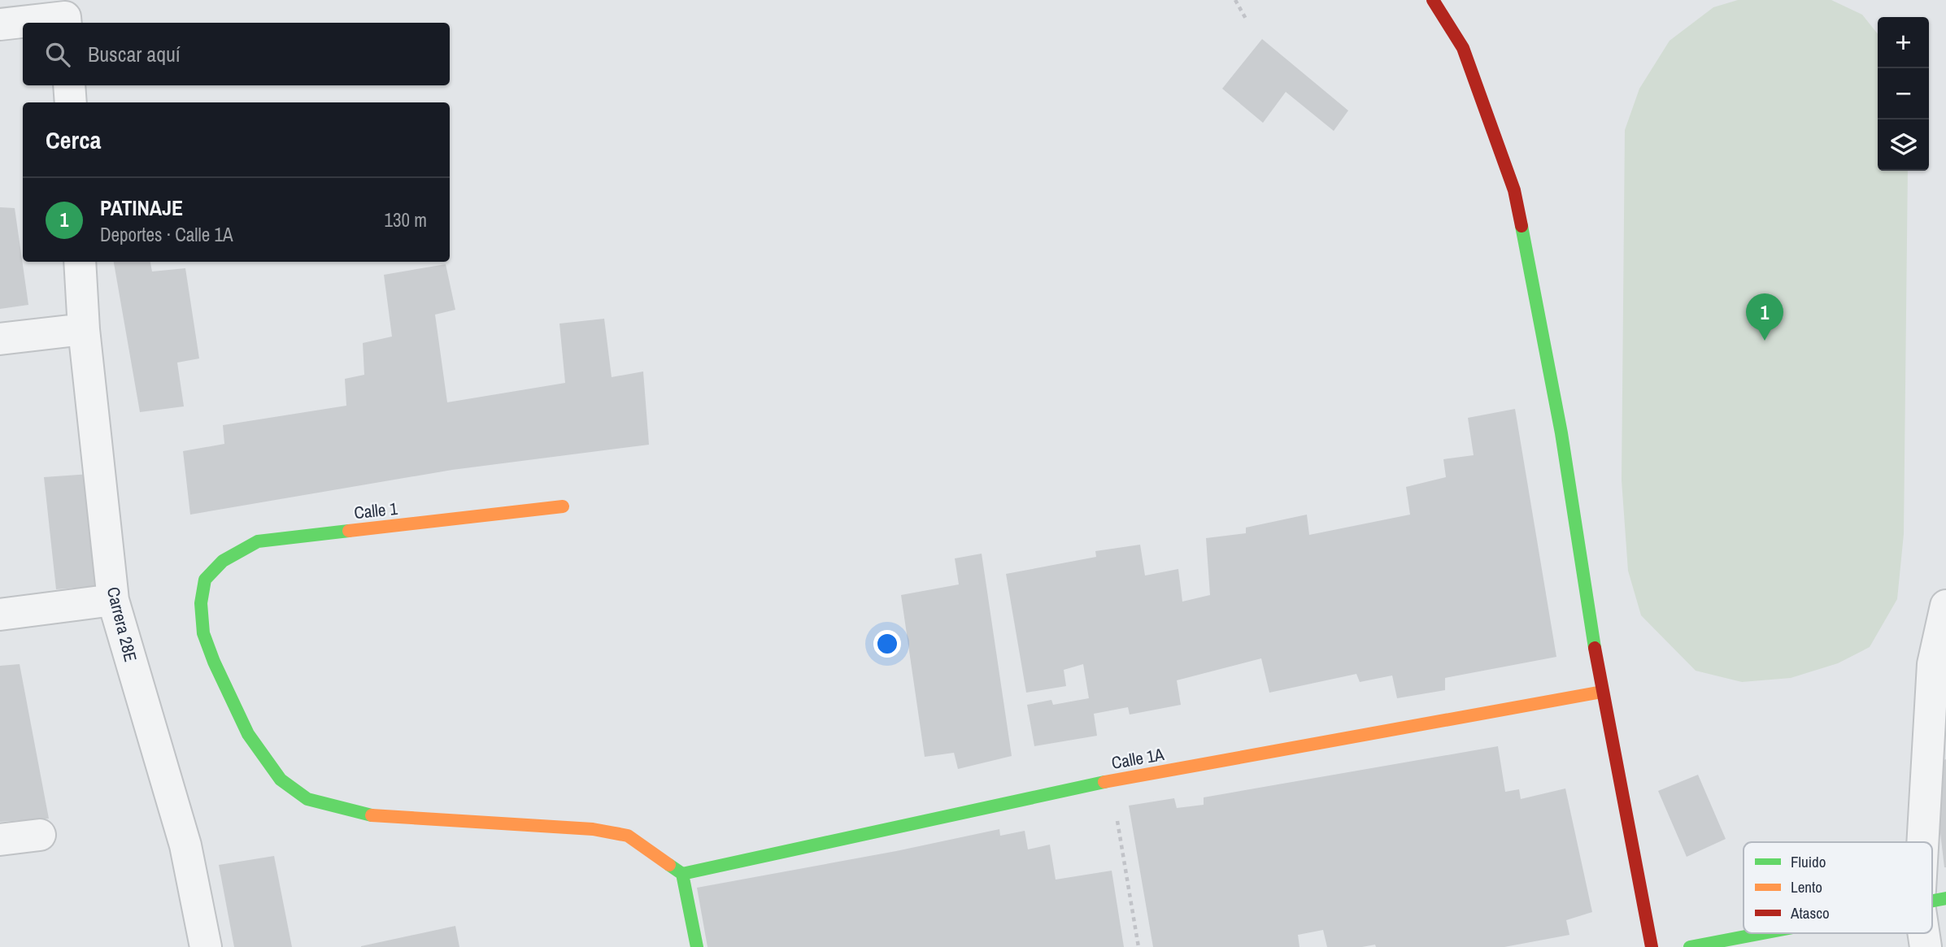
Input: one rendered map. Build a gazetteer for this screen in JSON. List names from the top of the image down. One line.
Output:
{"streets":{"street":["Calle 1","Carrera 28E","Calle 1A"]},"crossings":[["Calle 1","Calle 1A"]],"legend":["Fluido","Lento","Atasco"],"page":{"map_buttons":["+","−"],"search":"Buscar aquí","heading":"Cerca","list":[{"mark":"1","name":"PATINAJE","note":"Deportes · Calle 1A","value":"130 m"}],"pins":"1"}}
